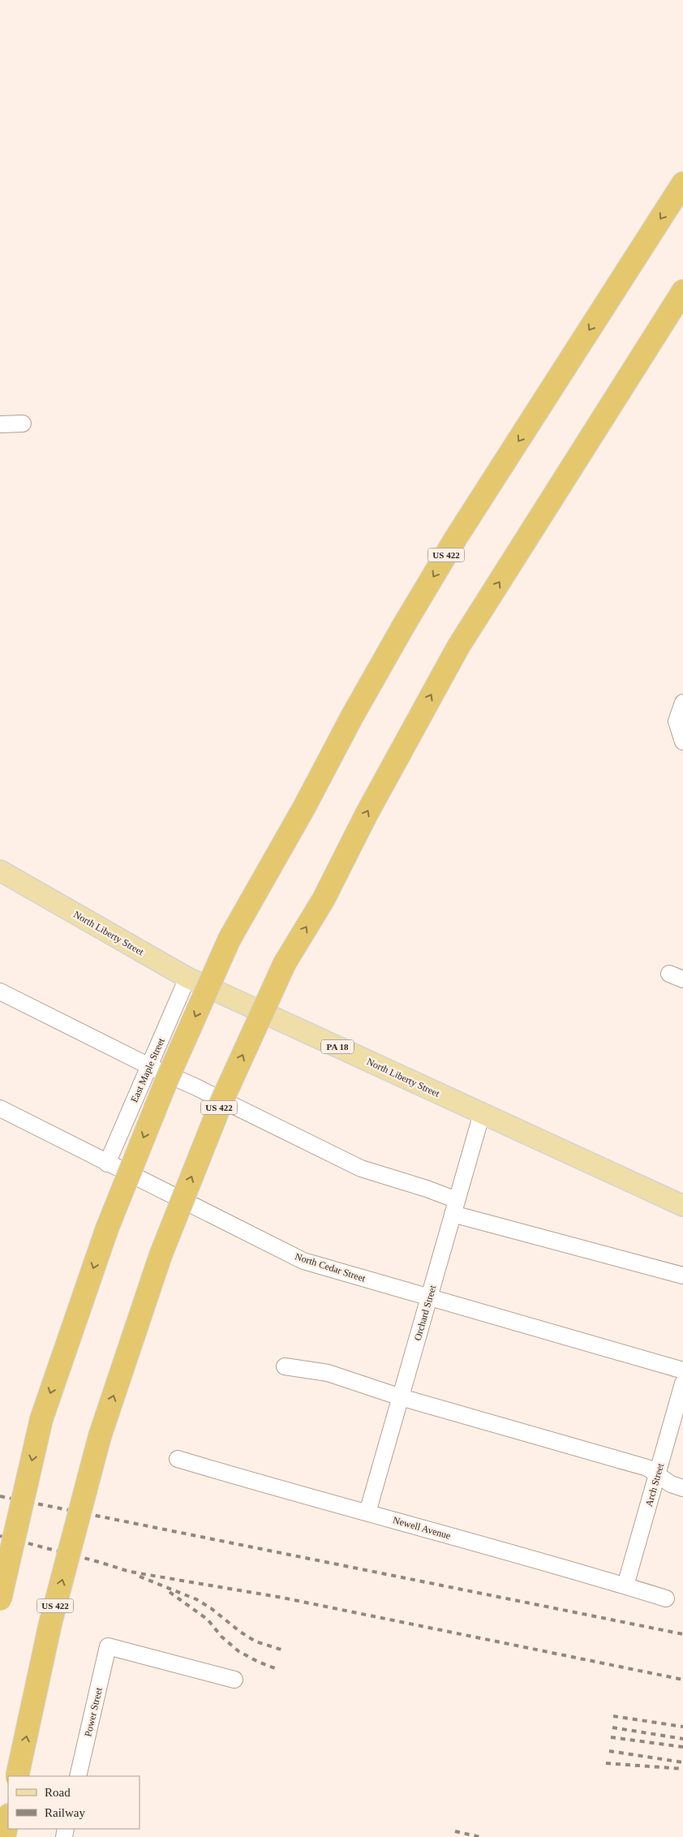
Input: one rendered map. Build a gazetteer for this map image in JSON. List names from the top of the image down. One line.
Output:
{"streets":{"highway":["US 422"],"main road":["North Liberty Street","PA 18"],"street":["East Maple Street","North Cedar Street","Orchard Street","Arch Street","Newell Avenue","Power Street"]},"crossings":[["North Liberty Street","East Maple Street"],["North Liberty Street","Orchard Street"],["East Maple Street","North Cedar Street"],["North Cedar Street","Orchard Street"],["Orchard Street","Newell Avenue"],["Arch Street","Newell Avenue"]],"legend":["Road","Railway"]}
